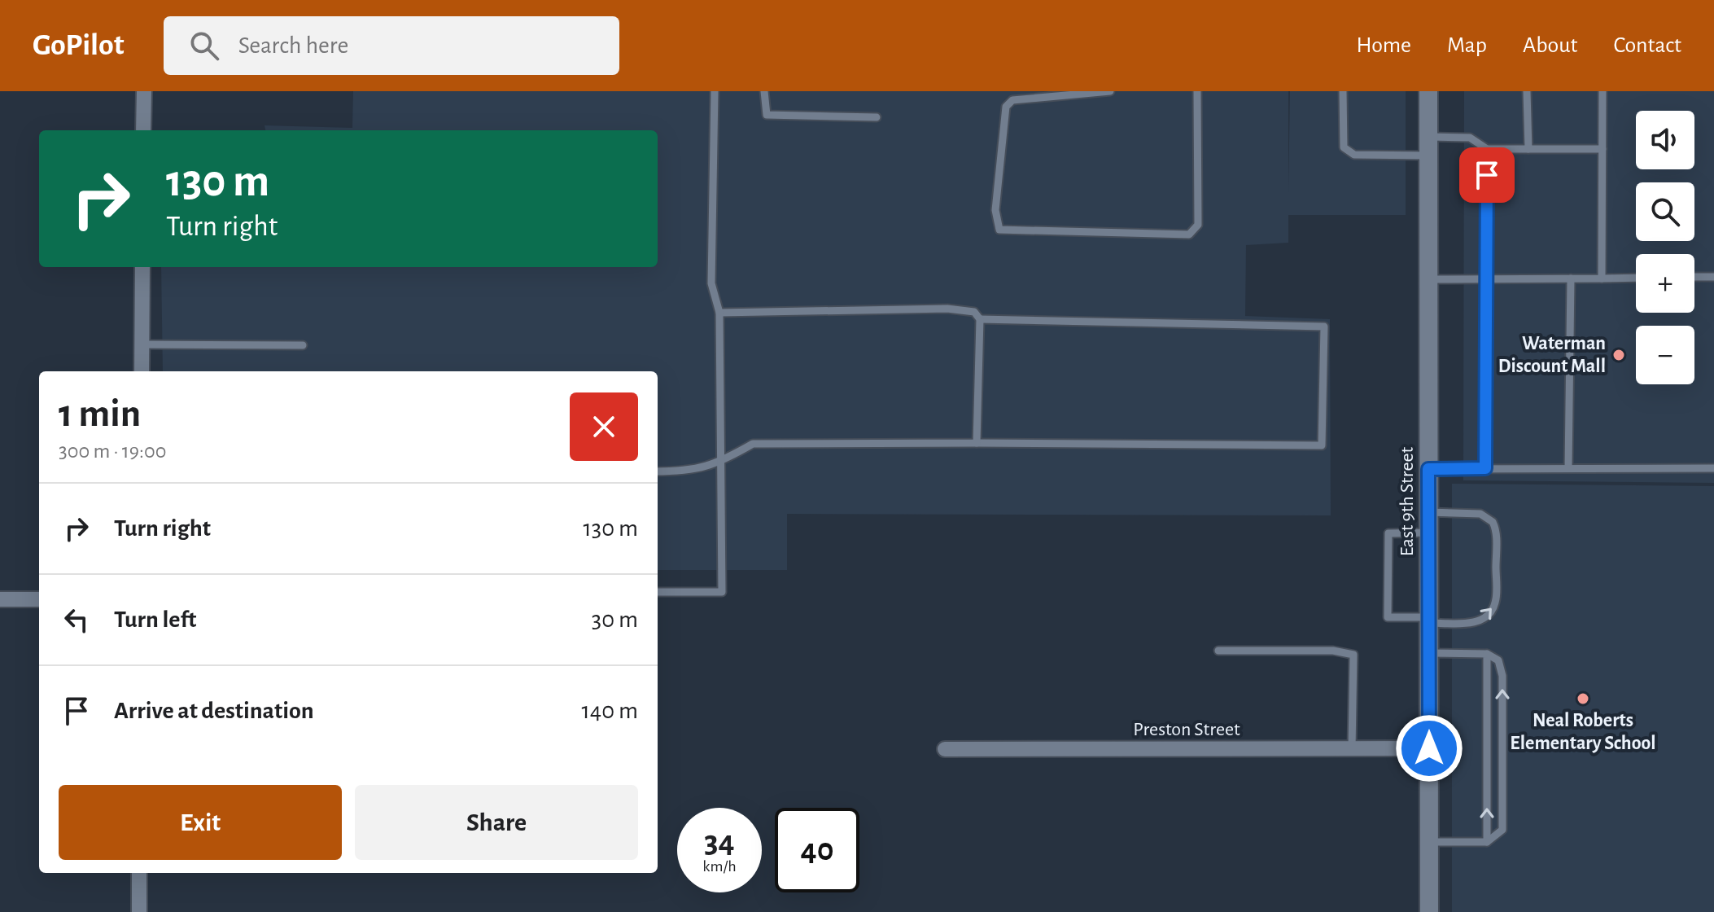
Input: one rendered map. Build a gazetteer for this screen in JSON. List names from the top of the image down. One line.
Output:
{"streets":{"street":["East 9th Street","Preston Street"]},"crossings":[["East 9th Street","Preston Street"]],"places":["Waterman Discount Mall","Neal Roberts Elementary School"],"page":{"header":"GoPilot","search":"Search here","nav":["Home","Map","About","Contact"],"map_buttons":["+","−"],"turn":["130 m","Turn right"],"heading":["1 min","300 m · 19:00"],"list":[{"name":"Turn right","value":"130 m"},{"name":"Turn left","value":"30 m"},{"name":"Arrive at destination","value":"140 m"}],"buttons":["Exit","Share"],"speed":"34 km/h","limit":"40"}}
